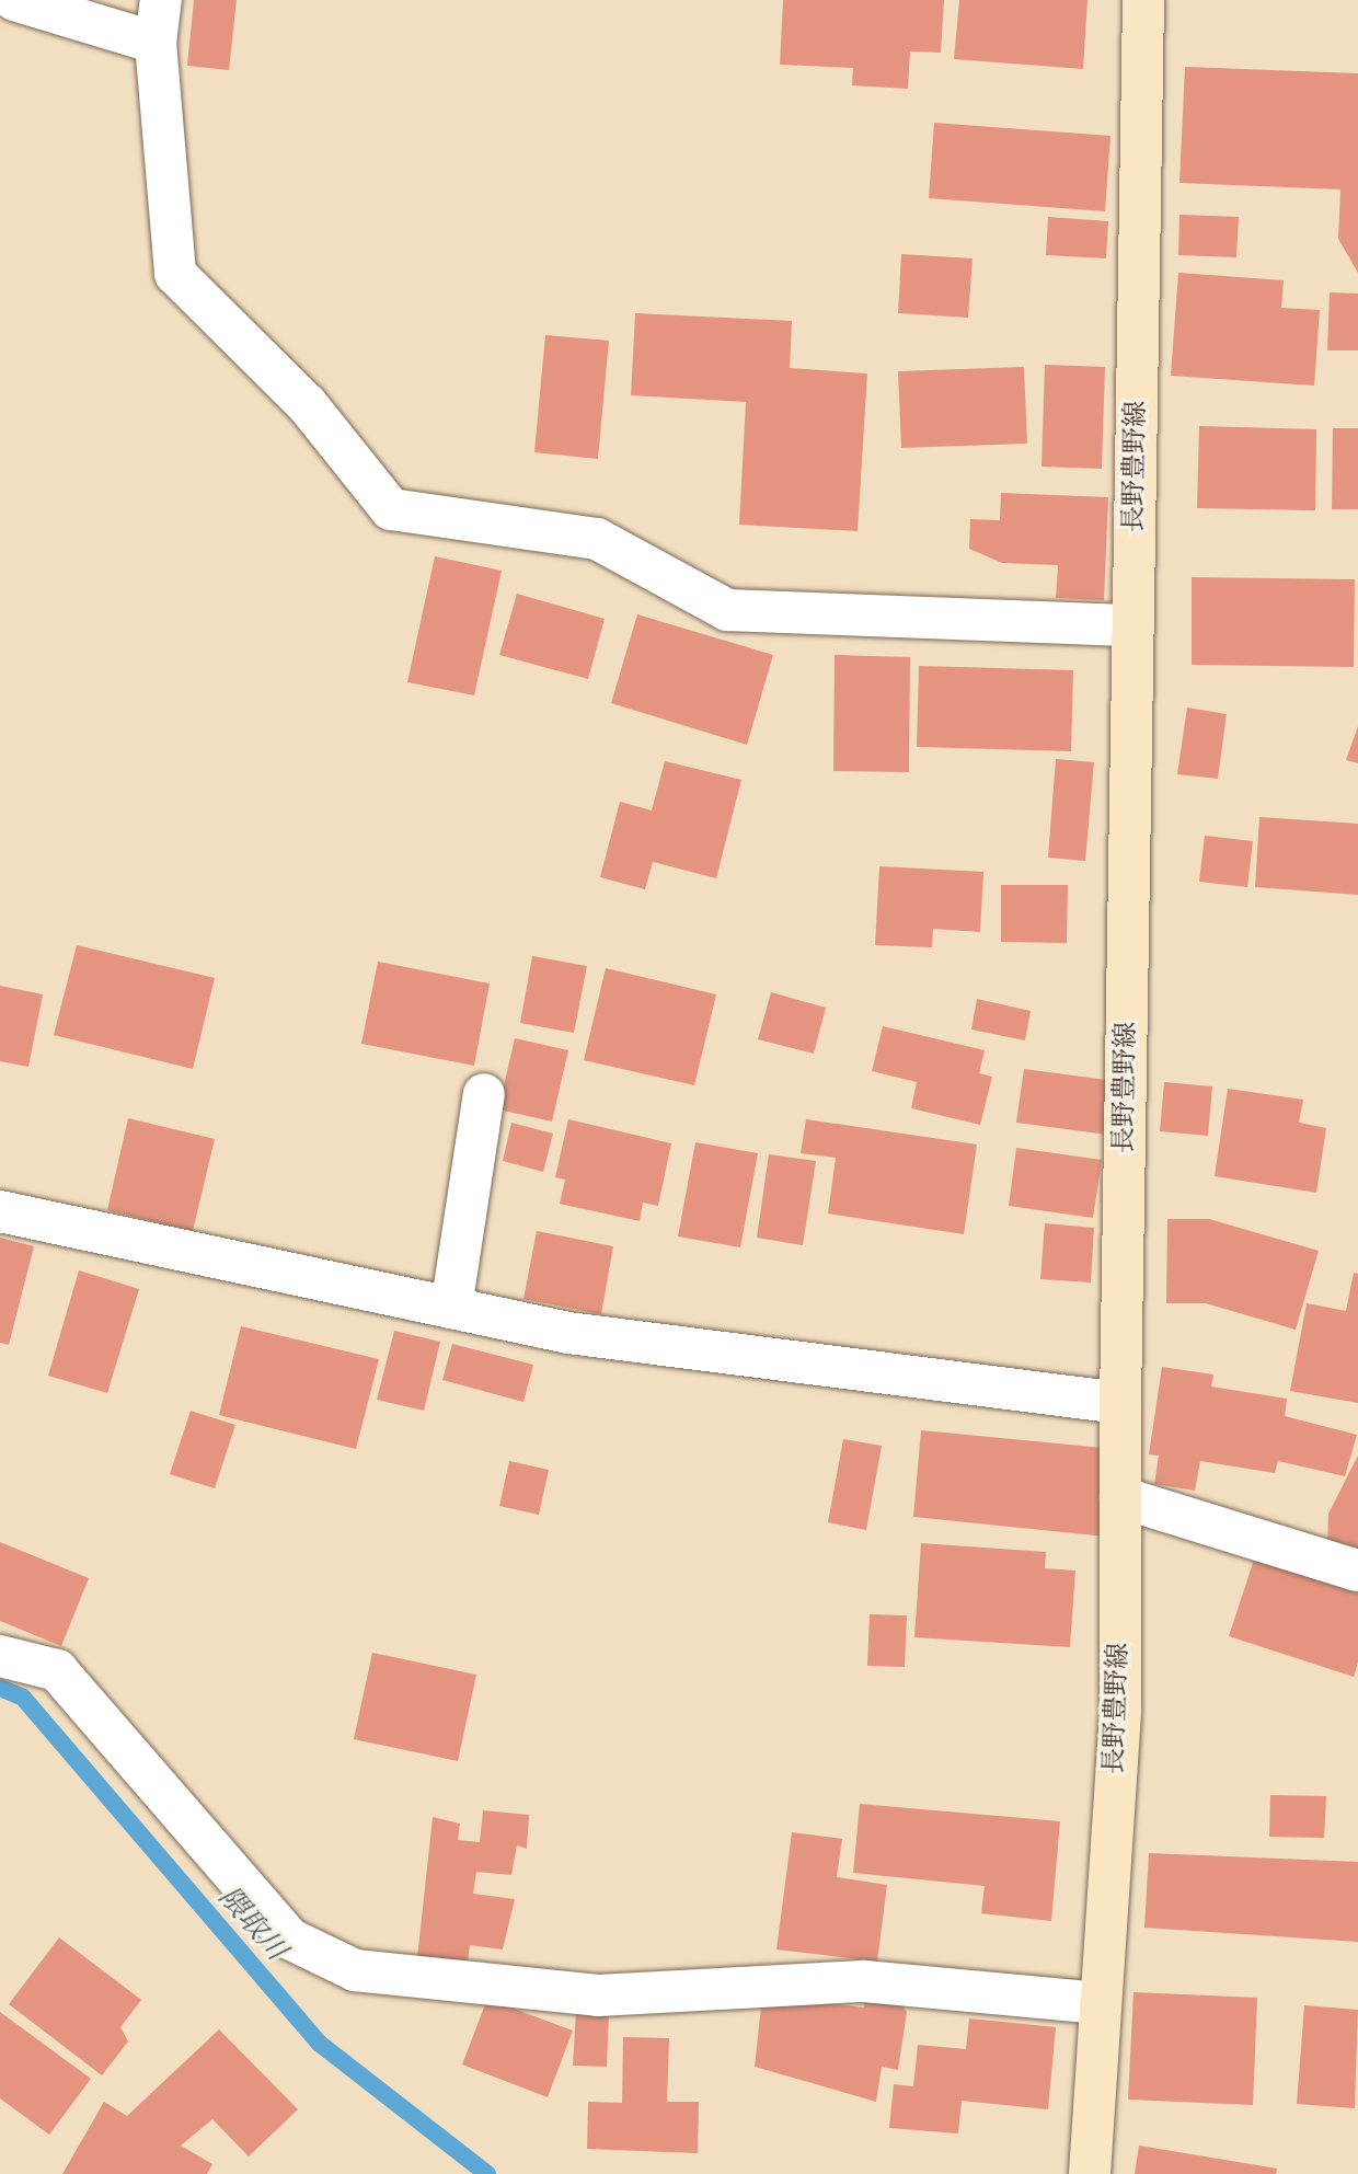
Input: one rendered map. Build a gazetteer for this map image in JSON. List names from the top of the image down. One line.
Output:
{"streets":{"main road":["長野豊野線"]},"water":["隈取川"]}
